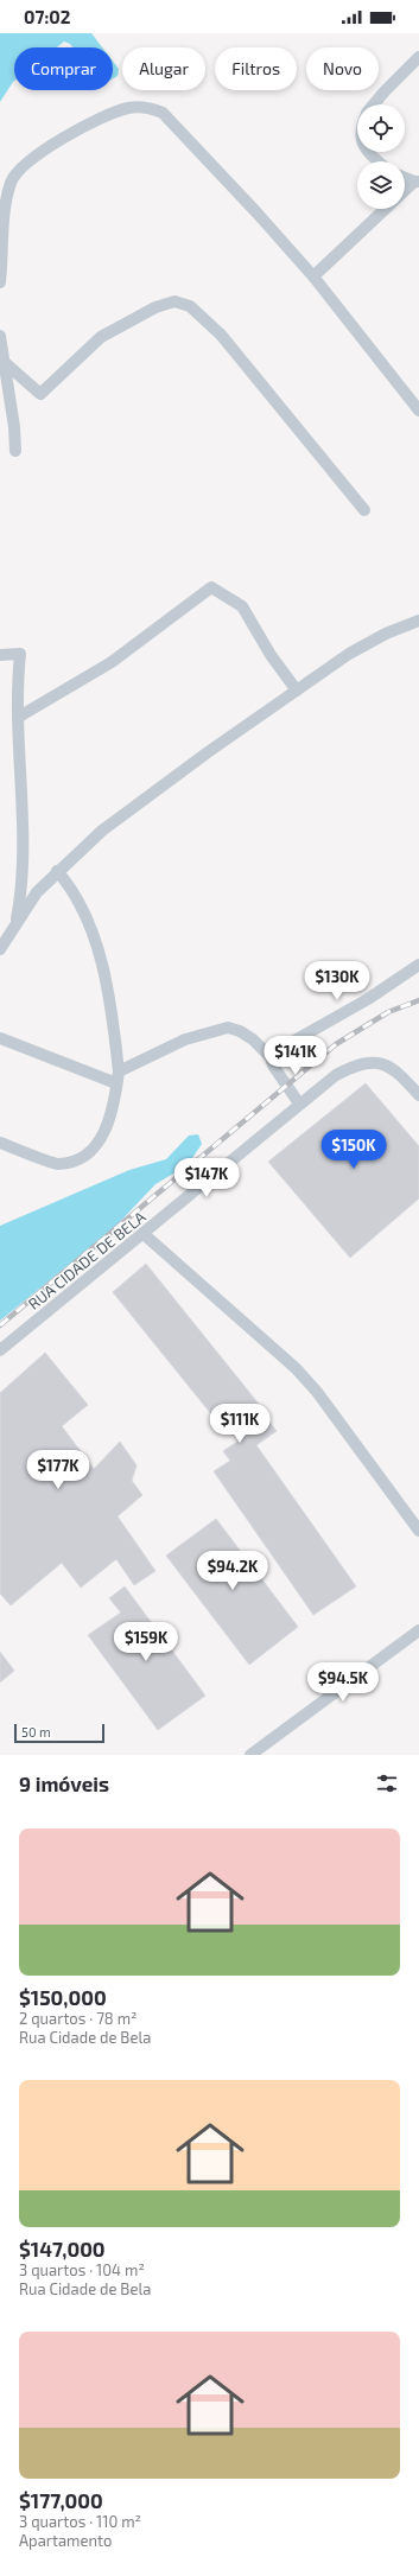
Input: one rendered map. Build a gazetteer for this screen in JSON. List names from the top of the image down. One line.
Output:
{"streets":{"street":["RUA CIDADE DE BELA"]},"scale_bar":"50 m","page":{"status":"07:02","chip":["Comprar","Alugar","Filtros","Novo"],"price":["$130K","$141K","$150K","$147K","$111K","$177K","$94.2K","$159K","$94.5K"],"scale":"50 m","heading":"9 imóveis","list":[{"name":"$150,000","note":"2 quartos · 78 m² · Rua Cidade de Bela"},{"name":"$147,000","note":"3 quartos · 104 m² · Rua Cidade de Bela"},{"name":"$177,000","note":"3 quartos · 110 m² · Apartamento"}]}}
